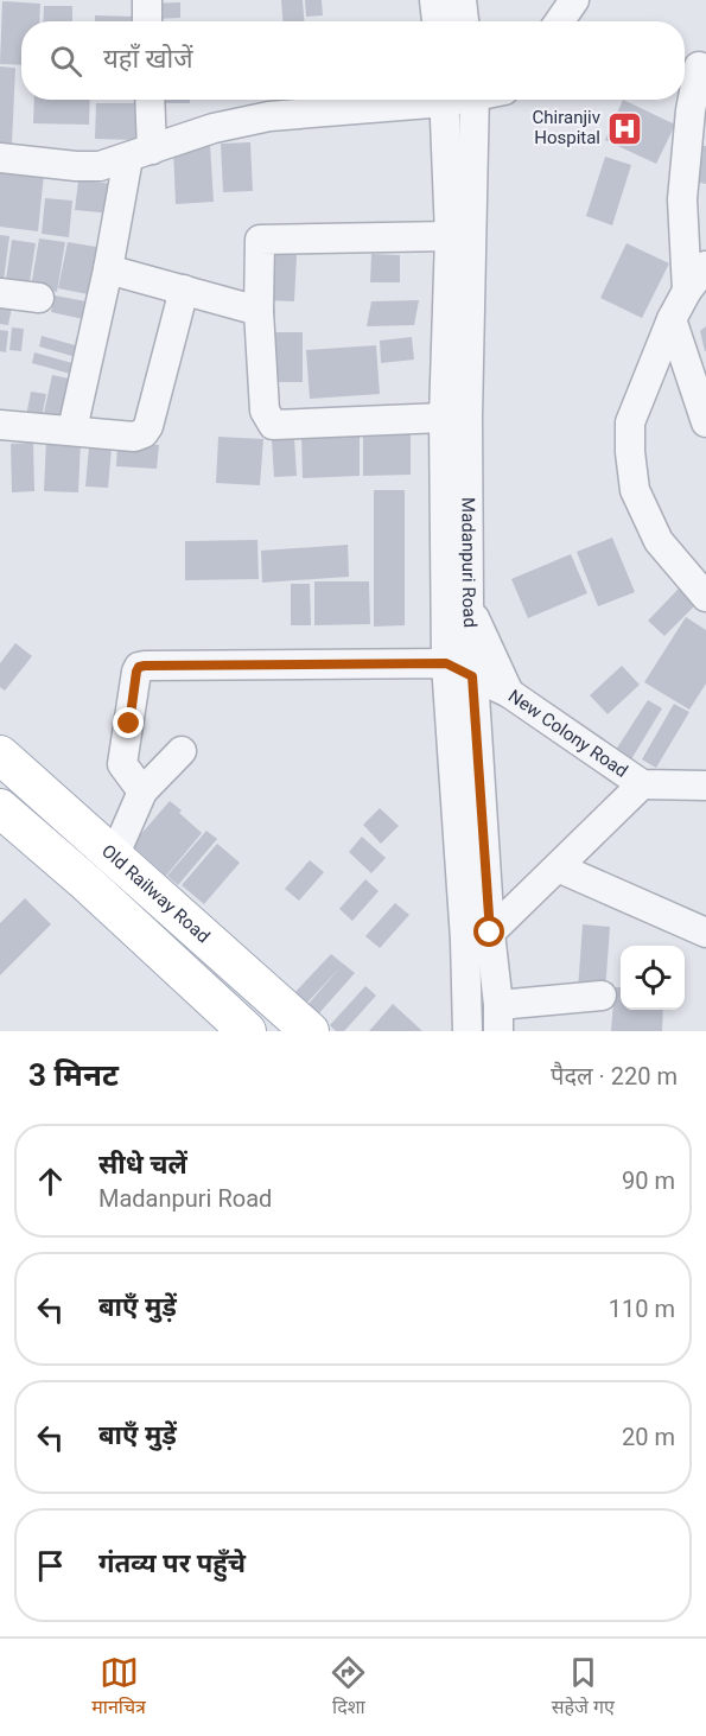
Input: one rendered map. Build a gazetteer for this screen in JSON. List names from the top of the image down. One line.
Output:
{"streets":{"main road":["Old Railway Road"],"street":["Madanpuri Road","New Colony Road"]},"crossings":[["Madanpuri Road","New Colony Road"]],"places":{"hospital":["Chiranjiv Hospital"]},"page":{"search":"यहाँ खोजें","heading":["3 मिनट","पैदल · 220 m"],"list":[["सीधे चलें","Madanpuri Road","90 m"],["बाएँ मुड़ें","110 m"],["बाएँ मुड़ें","20 m"],"गंतव्य पर पहुँचे"],"nav":["मानचित्र","दिशा","सहेजे गए"]}}
